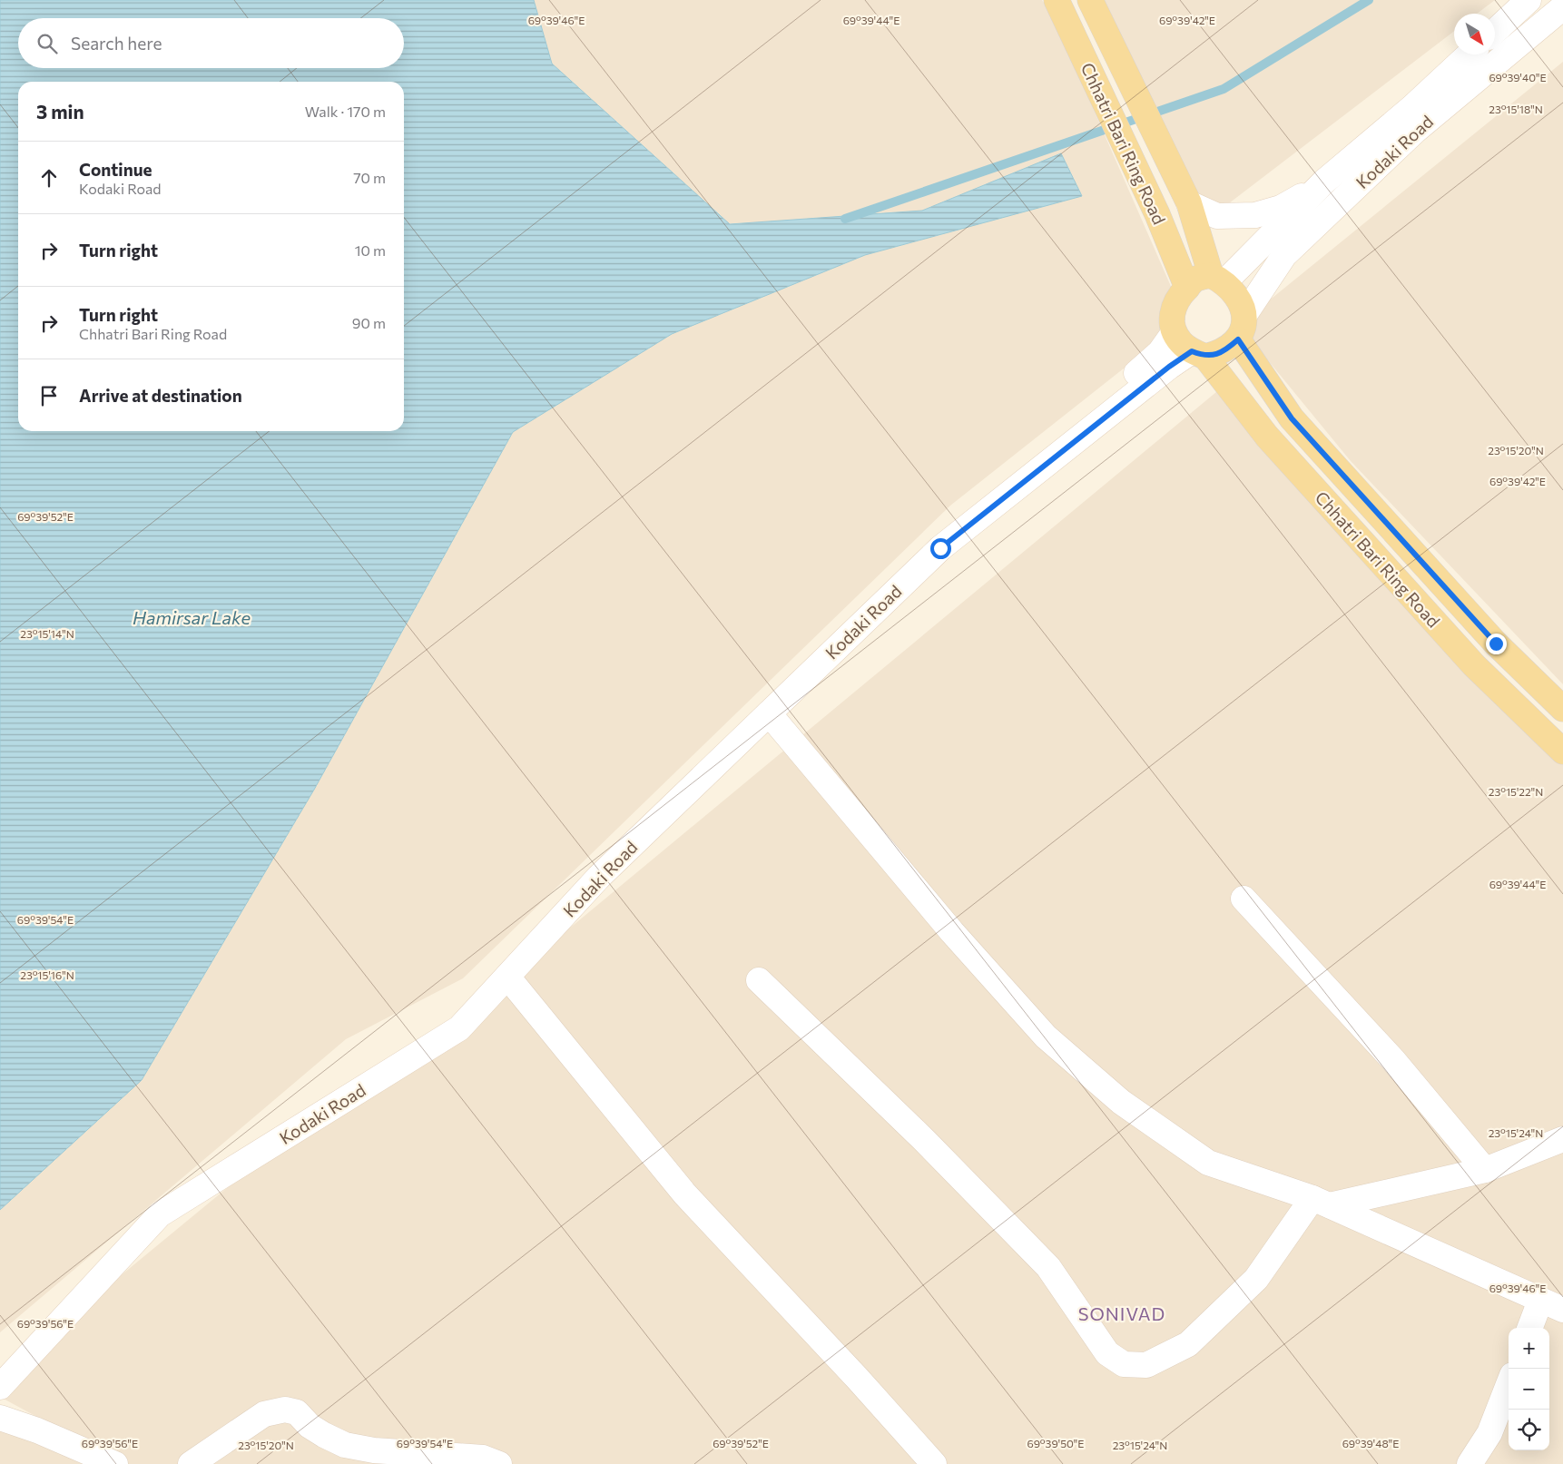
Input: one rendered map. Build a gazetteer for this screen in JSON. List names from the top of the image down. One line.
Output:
{"streets":{"main road":["Chhatri Bari Ring Road"],"street":["Kodaki Road"]},"crossings":[["Chhatri Bari Ring Road","Kodaki Road"]],"districts":["SONIVAD"],"water":["Hamirsar Lake"],"north":"bottom right","page":{"search":"Search here","heading":["3 min","Walk · 170 m"],"list":[["Continue","Kodaki Road","70 m"],["Turn right","10 m"],["Turn right","Chhatri Bari Ring Road","90 m"],"Arrive at destination"],"map_buttons":["+","−"]},"coordinates":["69°39'44\"E","69°39'42\"E","69°39'46\"E","69°39'40\"E","23°15'18\"N","23°15'20\"N","69°39'52\"E","23°15'14\"N","23°15'22\"N","69°39'54\"E","23°15'16\"N","23°15'24\"N","69°39'56\"E","69°39'50\"E","69°39'48\"E"]}
